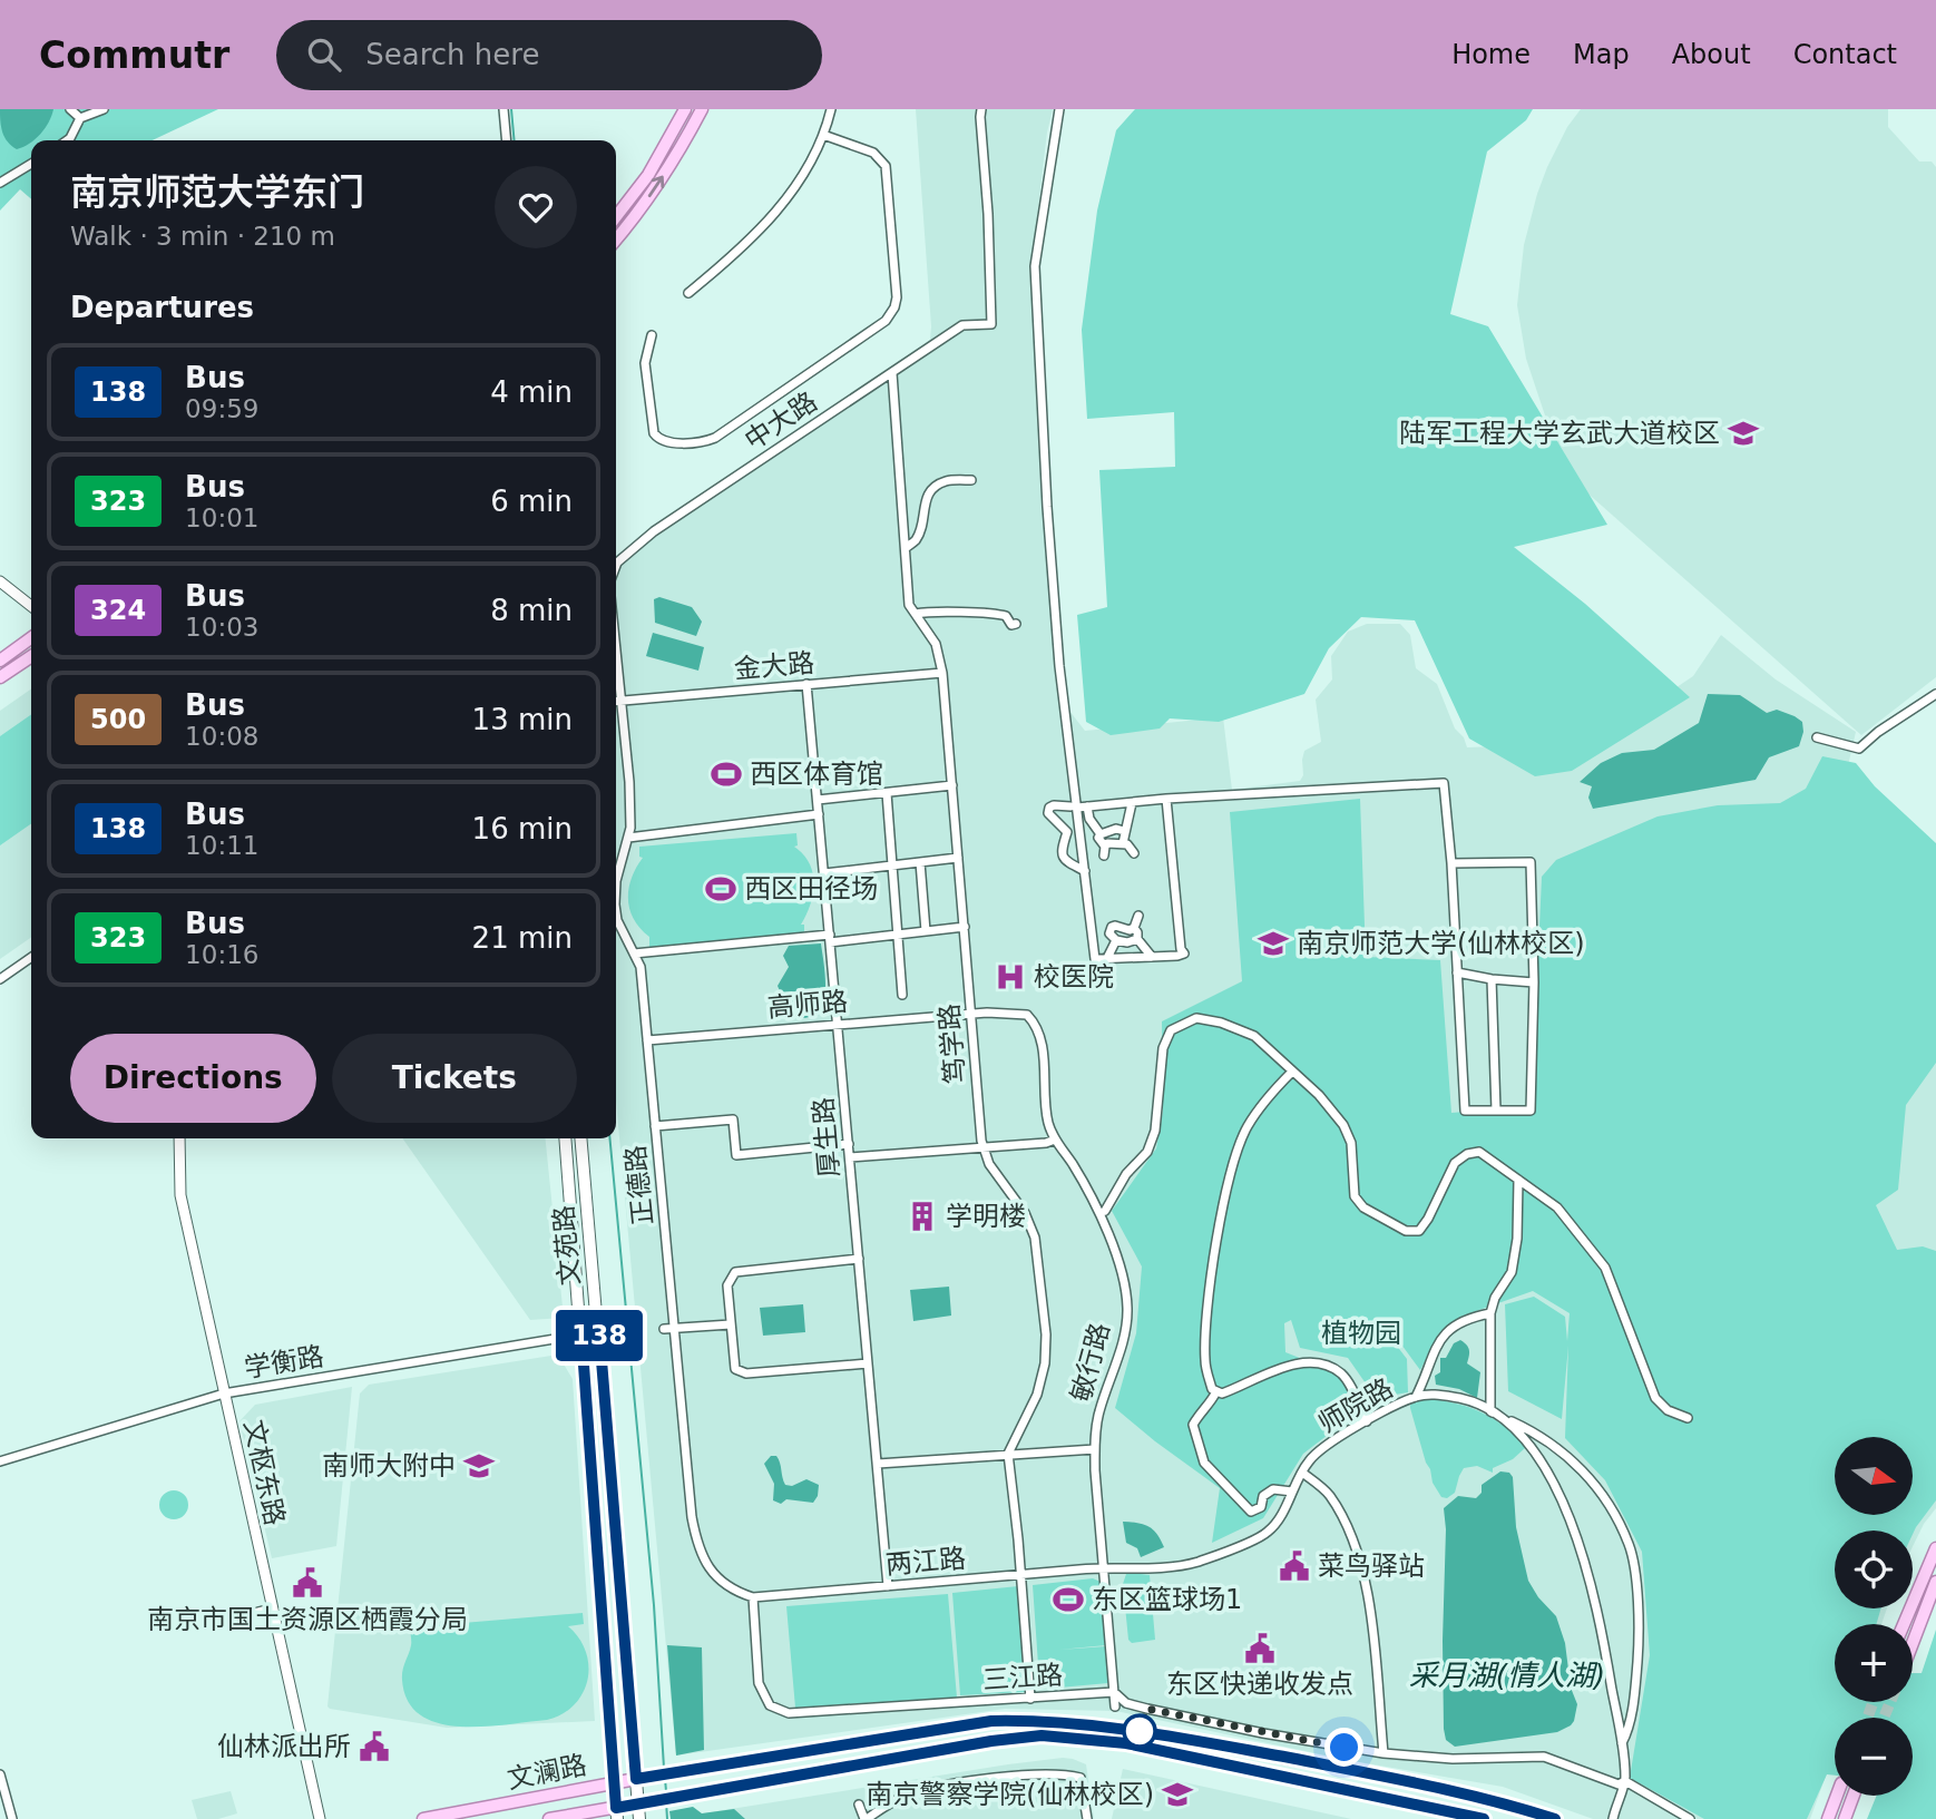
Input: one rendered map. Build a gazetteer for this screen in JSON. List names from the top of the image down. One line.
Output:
{"streets":{"main road":["文苑路","文澜路"],"street":["中大路","金大路","高师路","笃学路","厚生路","正德路","学衡路","敏行路","师院路","文枢东路","两江路","三江路"]},"crossings":[["中大路","笃学路"],["金大路","笃学路"],["金大路","厚生路"],["金大路","正德路"],["高师路","笃学路"],["高师路","厚生路"],["高师路","正德路"],["高师路","敏行路"],["笃学路","敏行路"],["厚生路","两江路"],["正德路","两江路"],["正德路","三江路"],["文苑路","学衡路"],["文苑路","文澜路"],["学衡路","文枢东路"],["敏行路","师院路"],["敏行路","两江路"],["敏行路","三江路"],["师院路","两江路"],["两江路","三江路"]],"water":["采月湖(情人湖)"],"parks":["植物园"],"places":{"school or university":["陆军工程大学玄武大道校区","南京师范大学(仙林校区)","南师大附中","南京警察学院(仙林校区)"],"sports":["西区体育馆","西区田径场","东区篮球场1"],"hospital":["校医院"],"building":["学明楼"],"public building":["菜鸟驿站","南京市国土资源区栖霞分局","东区快递收发点","仙林派出所"]},"lines":["bus line 138"],"north":"right","page":{"header":"Commutr","search":"Search here","nav":["Home","Map","About","Contact"],"on_map":"138","heading":[["南京师范大学东门","Walk · 3 min · 210 m"],"Departures"],"list":[{"mark":"138","name":"Bus","note":"09:59","value":"4 min"},{"mark":"323","name":"Bus","note":"10:01","value":"6 min"},{"mark":"324","name":"Bus","note":"10:03","value":"8 min"},{"mark":"500","name":"Bus","note":"10:08","value":"13 min"},{"mark":"138","name":"Bus","note":"10:11","value":"16 min"},{"mark":"323","name":"Bus","note":"10:16","value":"21 min"}],"buttons":["Directions","Tickets"],"map_buttons":["+","−"]}}
